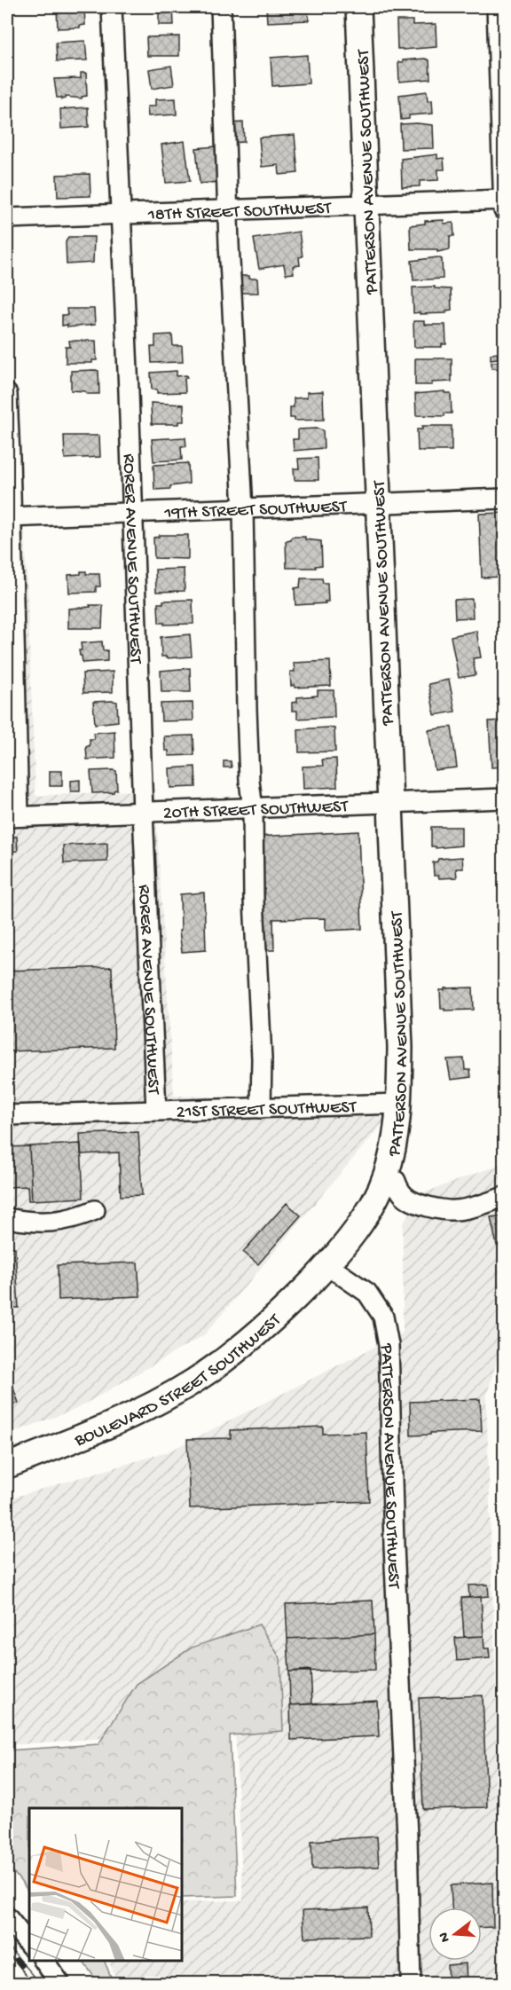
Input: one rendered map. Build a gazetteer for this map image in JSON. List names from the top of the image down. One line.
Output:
{"streets":{"main road":["PATTERSON AVENUE SOUTHWEST","BOULEVARD STREET SOUTHWEST"],"street":["18TH STREET SOUTHWEST","19TH STREET SOUTHWEST","RORER AVENUE SOUTHWEST","20TH STREET SOUTHWEST","21ST STREET SOUTHWEST"]},"crossings":[["PATTERSON AVENUE SOUTHWEST","18TH STREET SOUTHWEST"],["PATTERSON AVENUE SOUTHWEST","19TH STREET SOUTHWEST"],["PATTERSON AVENUE SOUTHWEST","20TH STREET SOUTHWEST"],["PATTERSON AVENUE SOUTHWEST","21ST STREET SOUTHWEST"],["PATTERSON AVENUE SOUTHWEST","BOULEVARD STREET SOUTHWEST"],["18TH STREET SOUTHWEST","RORER AVENUE SOUTHWEST"],["19TH STREET SOUTHWEST","RORER AVENUE SOUTHWEST"],["RORER AVENUE SOUTHWEST","20TH STREET SOUTHWEST"],["RORER AVENUE SOUTHWEST","21ST STREET SOUTHWEST"]],"north":"left"}
